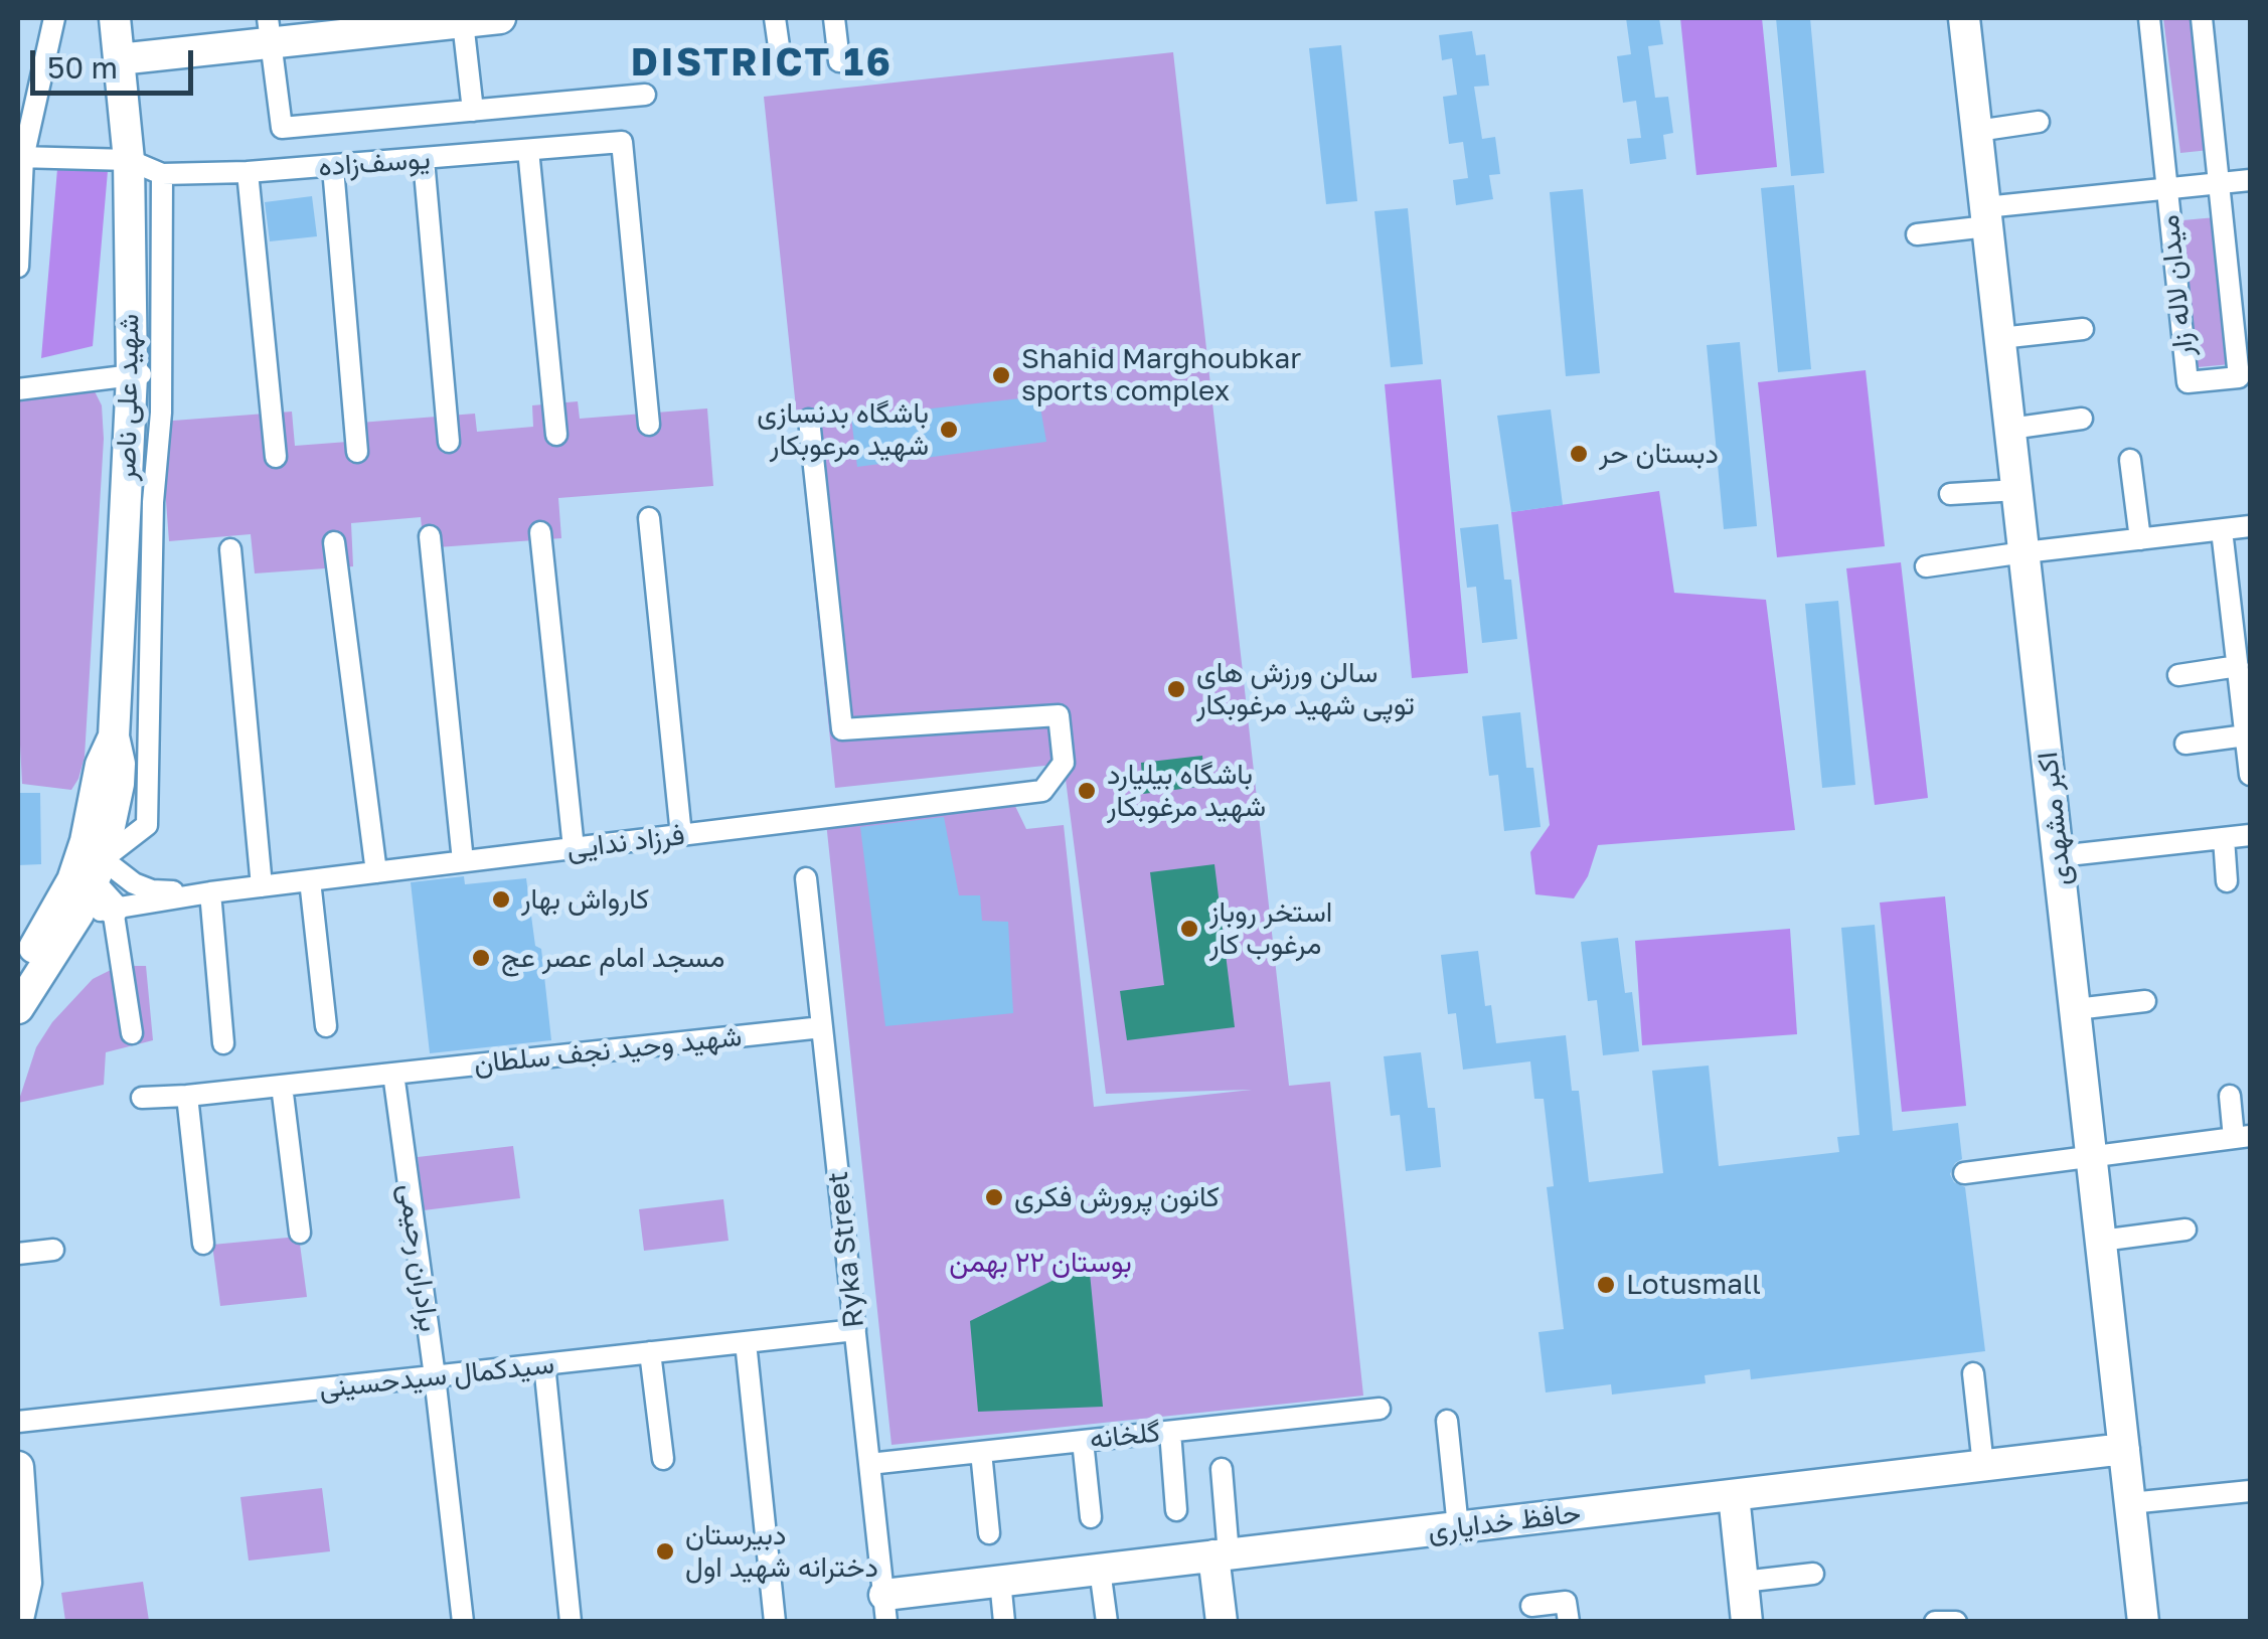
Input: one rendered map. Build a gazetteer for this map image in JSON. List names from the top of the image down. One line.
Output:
{"streets":{"street":["یوسف‌زاده","میدان لاله زار","شهید علی ناصر","اکبر مشهدی","فرزاد ندایی","شهید وحید نجف سلطان","Ryka Street","برادران رحیمی","سیدکمال سیدحسینی","گلخانه","حافظ خدایاری"]},"crossings":[["یوسف‌زاده","شهید علی ناصر"],["اکبر مشهدی","حافظ خدایاری"],["شهید وحید نجف سلطان","Ryka Street"],["شهید وحید نجف سلطان","برادران رحیمی"],["Ryka Street","سیدکمال سیدحسینی"],["Ryka Street","گلخانه"],["Ryka Street","حافظ خدایاری"],["برادران رحیمی","سیدکمال سیدحسینی"]],"districts":["DISTRICT 16"],"parks":["بوستان ۲۲ بهمن"],"places":["Shahid Marghoubkar sports complex","باشگاه بدنسازی شهید مرعوبکار","دبستان حر","سالن ورزش های توپی شهید مرغوبکار","باشگاه بیلیارد شهید مرغوبکار","کارواش بهار","استخر روباز مرغوب کار","مسجد امام عصر عج","کانون پرورش فکری","Lotusmall","دبيرستان دخترانه شهید اول"],"scale_bar":"50 m"}
